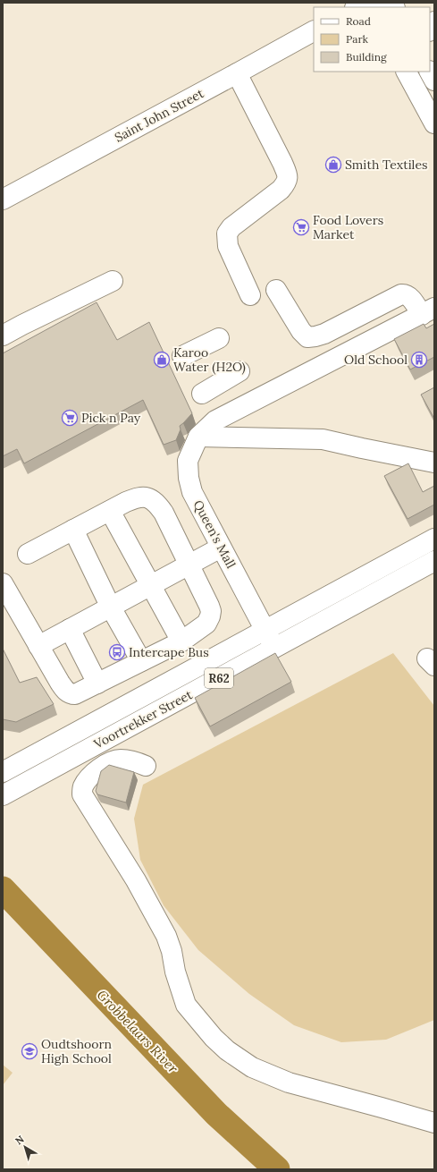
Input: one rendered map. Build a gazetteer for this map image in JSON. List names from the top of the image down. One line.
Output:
{"streets":{"main road":["Saint John Street","Queen's Mall","R62","Voortrekker Street"]},"crossings":[["Queen's Mall","Voortrekker Street"]],"water":["Grobbelaars River"],"places":{"shop":["Smith Textiles","Karoo Water (H2O)"],"supermarket":["Food Lovers Market","Pick n Pay"],"building":["Old School"],"bus stop":["Intercape Bus"],"school or university":["Oudtshoorn High School"]},"legend":["Road","Park","Building"],"north":"top left"}
